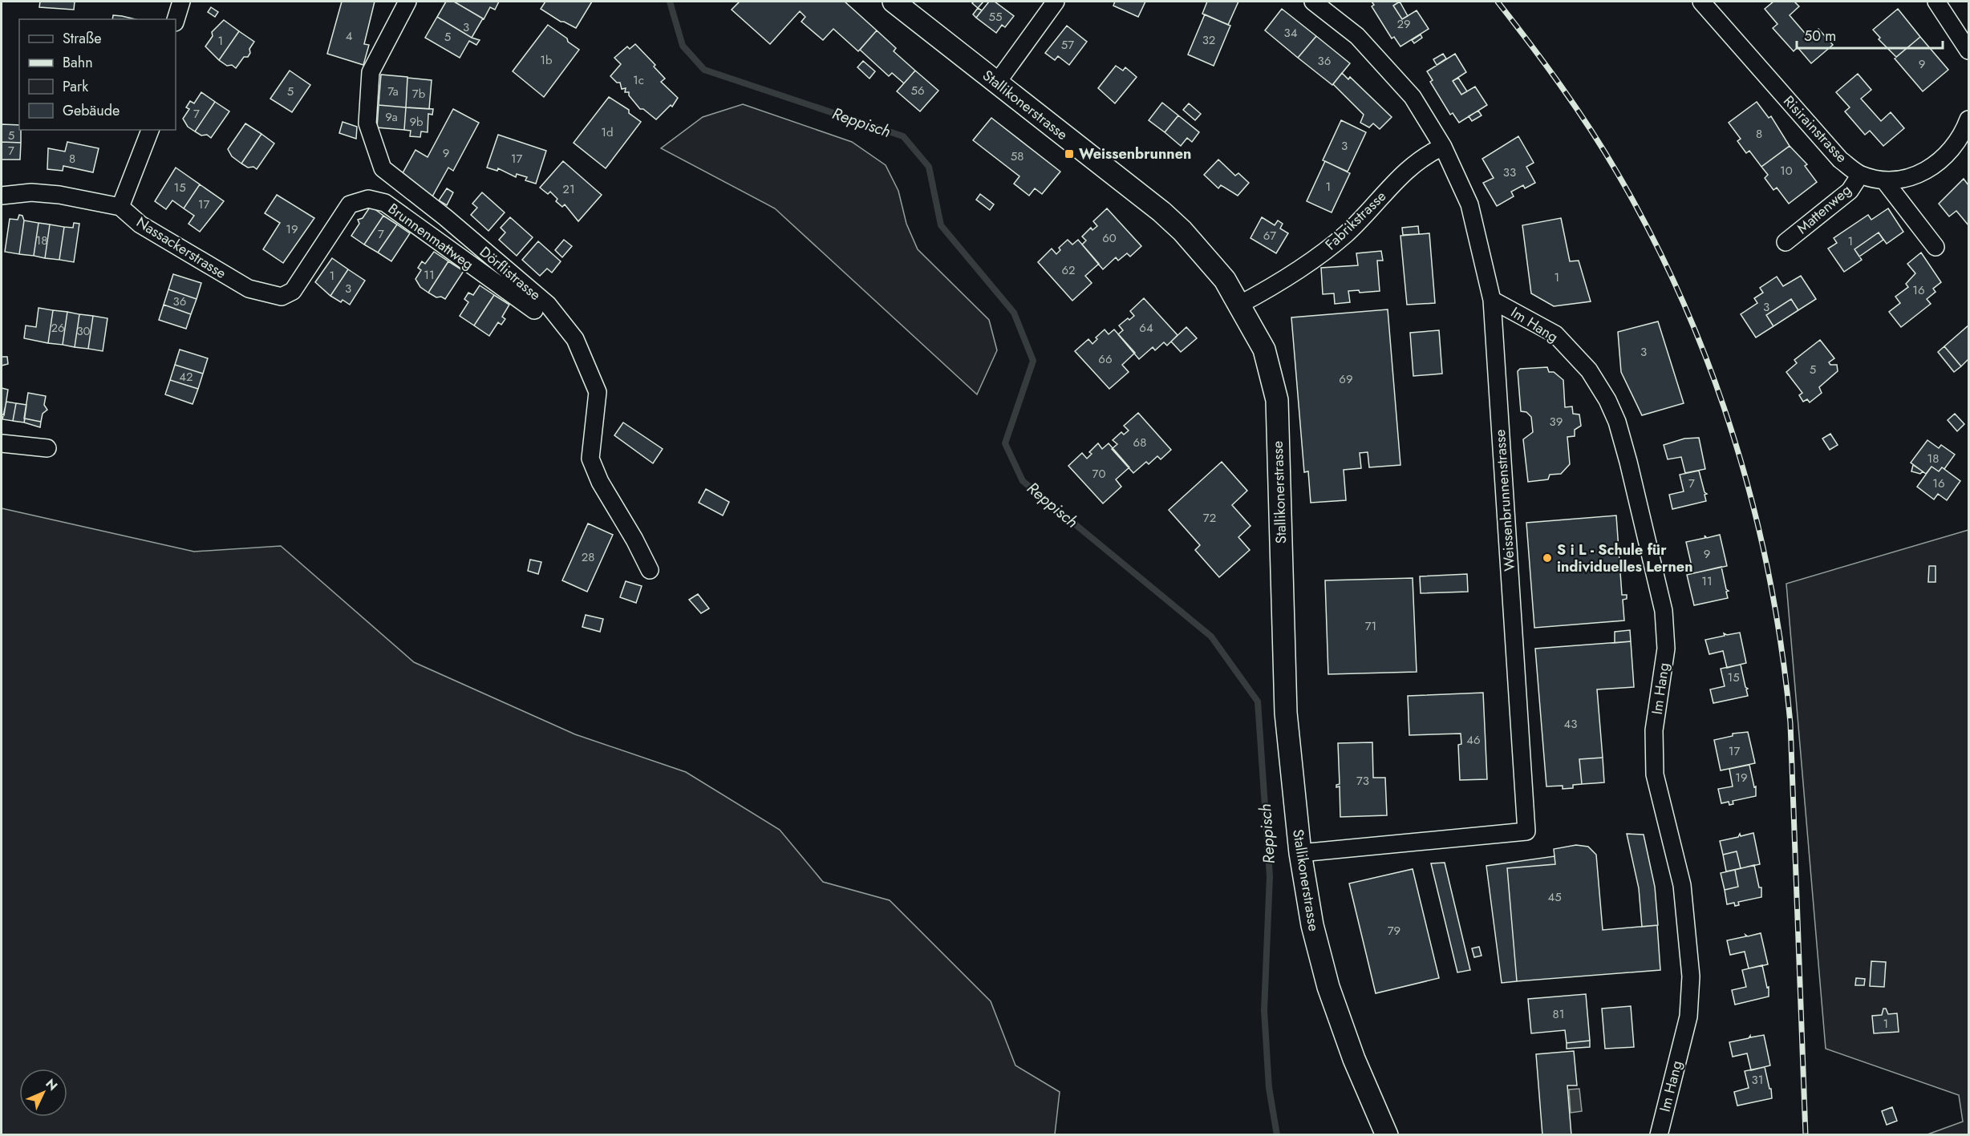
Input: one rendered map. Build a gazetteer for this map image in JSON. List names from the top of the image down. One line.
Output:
{"streets":{"street":["Stallikonerstrasse","Risirainstrasse","Mattenweg","Fabrikstrasse","Brunnenmattweg","Nassackerstrasse","Dörflistrasse","Im Hang","Weissenbrunnenstrasse"]},"crossings":[["Stallikonerstrasse","Fabrikstrasse"],["Stallikonerstrasse","Weissenbrunnenstrasse"],["Risirainstrasse","Mattenweg"],["Fabrikstrasse","Weissenbrunnenstrasse"],["Brunnenmattweg","Nassackerstrasse"],["Im Hang","Weissenbrunnenstrasse"]],"water":["Reppisch"],"places":{"transit":["Weissenbrunnen"],"other":["S i L - Schule für individuelles Lernen"]},"house_numbers":["55","29","3","34","4","5","32","1","57","1b","36","9","1c","56","5","7a","7b","7","9a","9b","1d","8","5","3","7","9","58","8","17","10","33","1","15","21","17","19","7","67","60","18","1","62","11","1","1","3","16","36","3","26","64","30","3","66","5","42","69","39","68","18","70","7","16","72","9","28","11","71","15","43","46","17","19","73","45","79","81","1","31"],"legend":["Straße","Bahn","Park","Gebäude"],"scale_bar":"50 m","north":"top right"}
